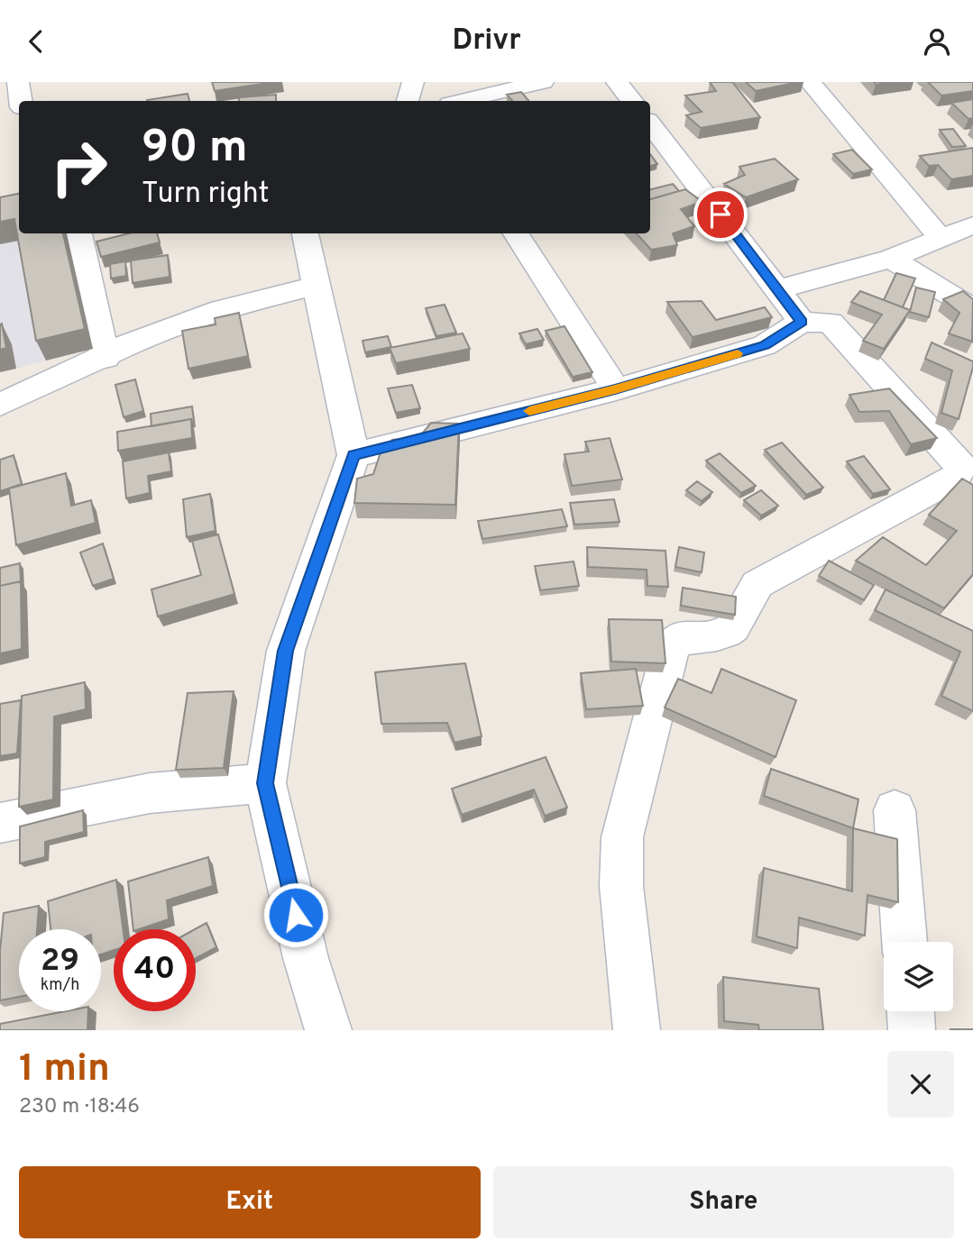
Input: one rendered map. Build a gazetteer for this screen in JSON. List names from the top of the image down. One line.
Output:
{"page":{"header":"Drivr","turn":["90 m","Turn right"],"speed":"29 km/h","limit":"40","heading":["1 min","230 m · 18:46"],"buttons":["Exit","Share"]}}
